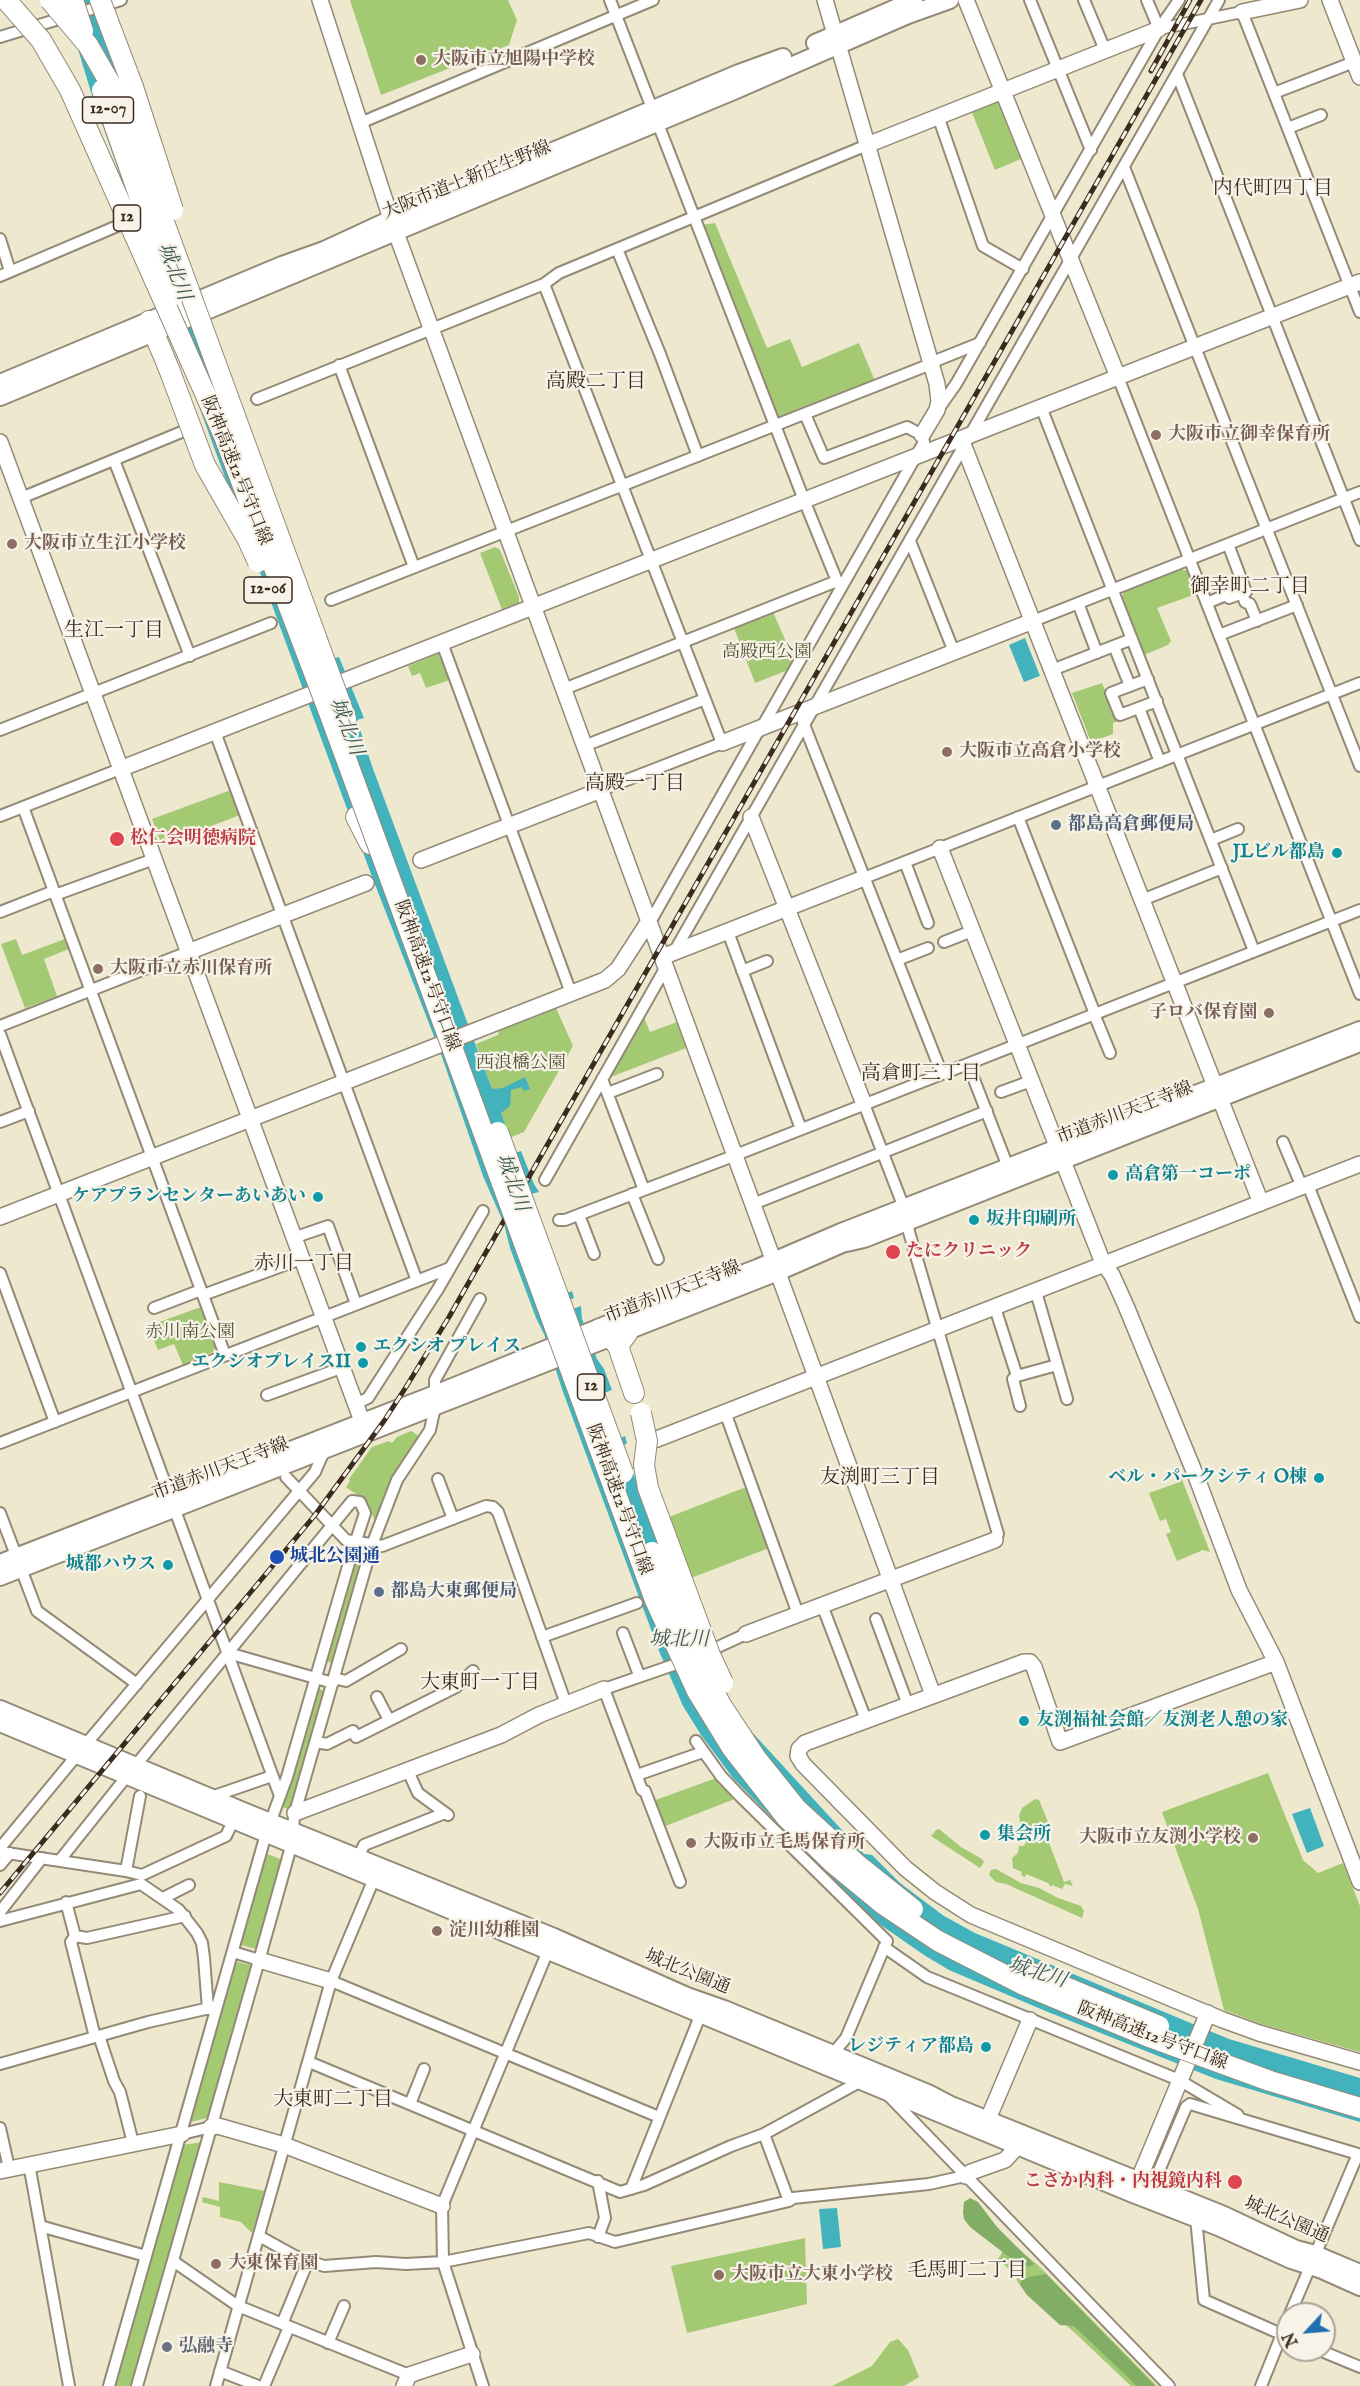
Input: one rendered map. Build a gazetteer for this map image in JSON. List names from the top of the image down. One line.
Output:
{"streets":{"highway":["12-07","12","阪神高速12号守口線","12-06"],"main road":["大阪市道上新庄生野線","市道赤川天王寺線","城北公園通"]},"crossings":[["12-07","阪神高速12号守口線"],["大阪市道上新庄生野線","12-06"],["12","阪神高速12号守口線"],["阪神高速12号守口線","12-06"]],"districts":["内代町四丁目","高殿二丁目","御幸町二丁目","生江一丁目","高殿一丁目","高倉町三丁目","赤川一丁目","友渕町三丁目","大東町一丁目","大東町二丁目","毛馬町二丁目"],"water":["城北川"],"parks":["高殿西公園","西浪橋公園","赤川南公園"],"places":["大阪市立旭陽中学校","大阪市立御幸保育所","大阪市立生江小学校","大阪市立高倉小学校","都島高倉郵便局","松仁会明徳病院","JLビル都島","大阪市立赤川保育所","子ロバ保育園","高倉第一コーポ","ケアプランセンターあいあい","坂井印刷所","たにクリニック","エクシオ プレイス","エクシオプレイスII","ベル・パークシティ O棟","城北公園通","城都ハウス","都島大東郵便局","友渕福祉会館／友渕老人憩の家","集会所","大阪市立友渕小学校","大阪市立毛馬保育所","淀川幼稚園","レジティア都島","こさか内科・内視鏡内科","大東保育園","大阪市立大東小学校","弘融寺"],"north":"bottom left"}
